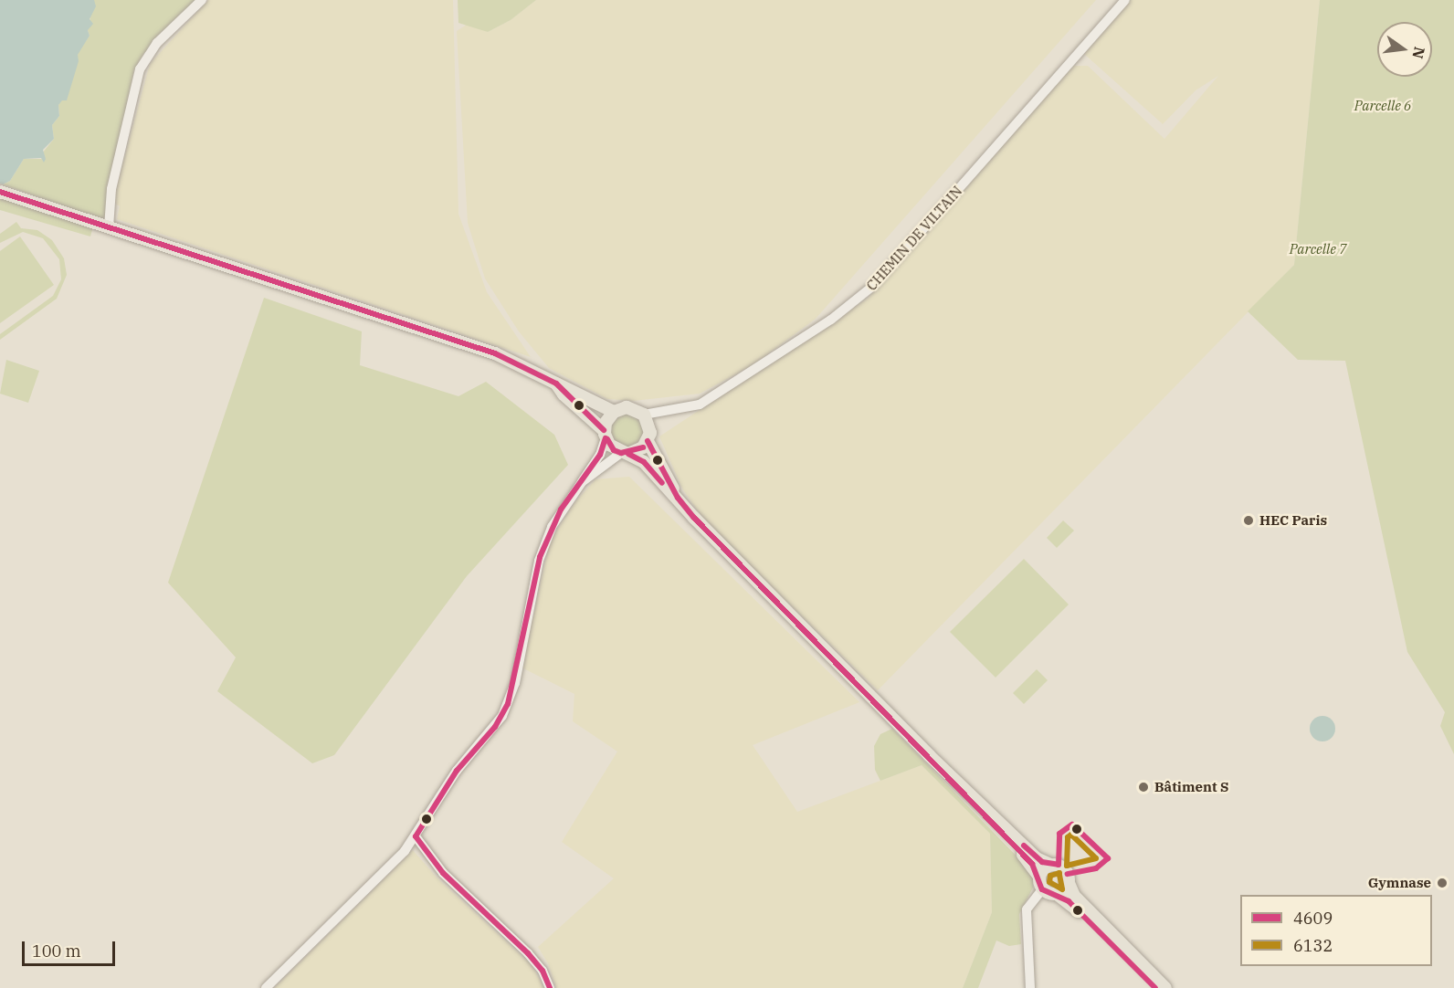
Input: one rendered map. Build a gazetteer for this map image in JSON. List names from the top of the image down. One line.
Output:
{"streets":{"street":["CHEMIN DE VILTAIN"]},"parks":["Parcelle 6","Parcelle 7"],"places":["HEC Paris","Bâtiment S","Gymnase"],"lines":["transit line 4609","transit line 6132"],"legend":["4609","6132"],"scale_bar":"100 m","north":"right"}
